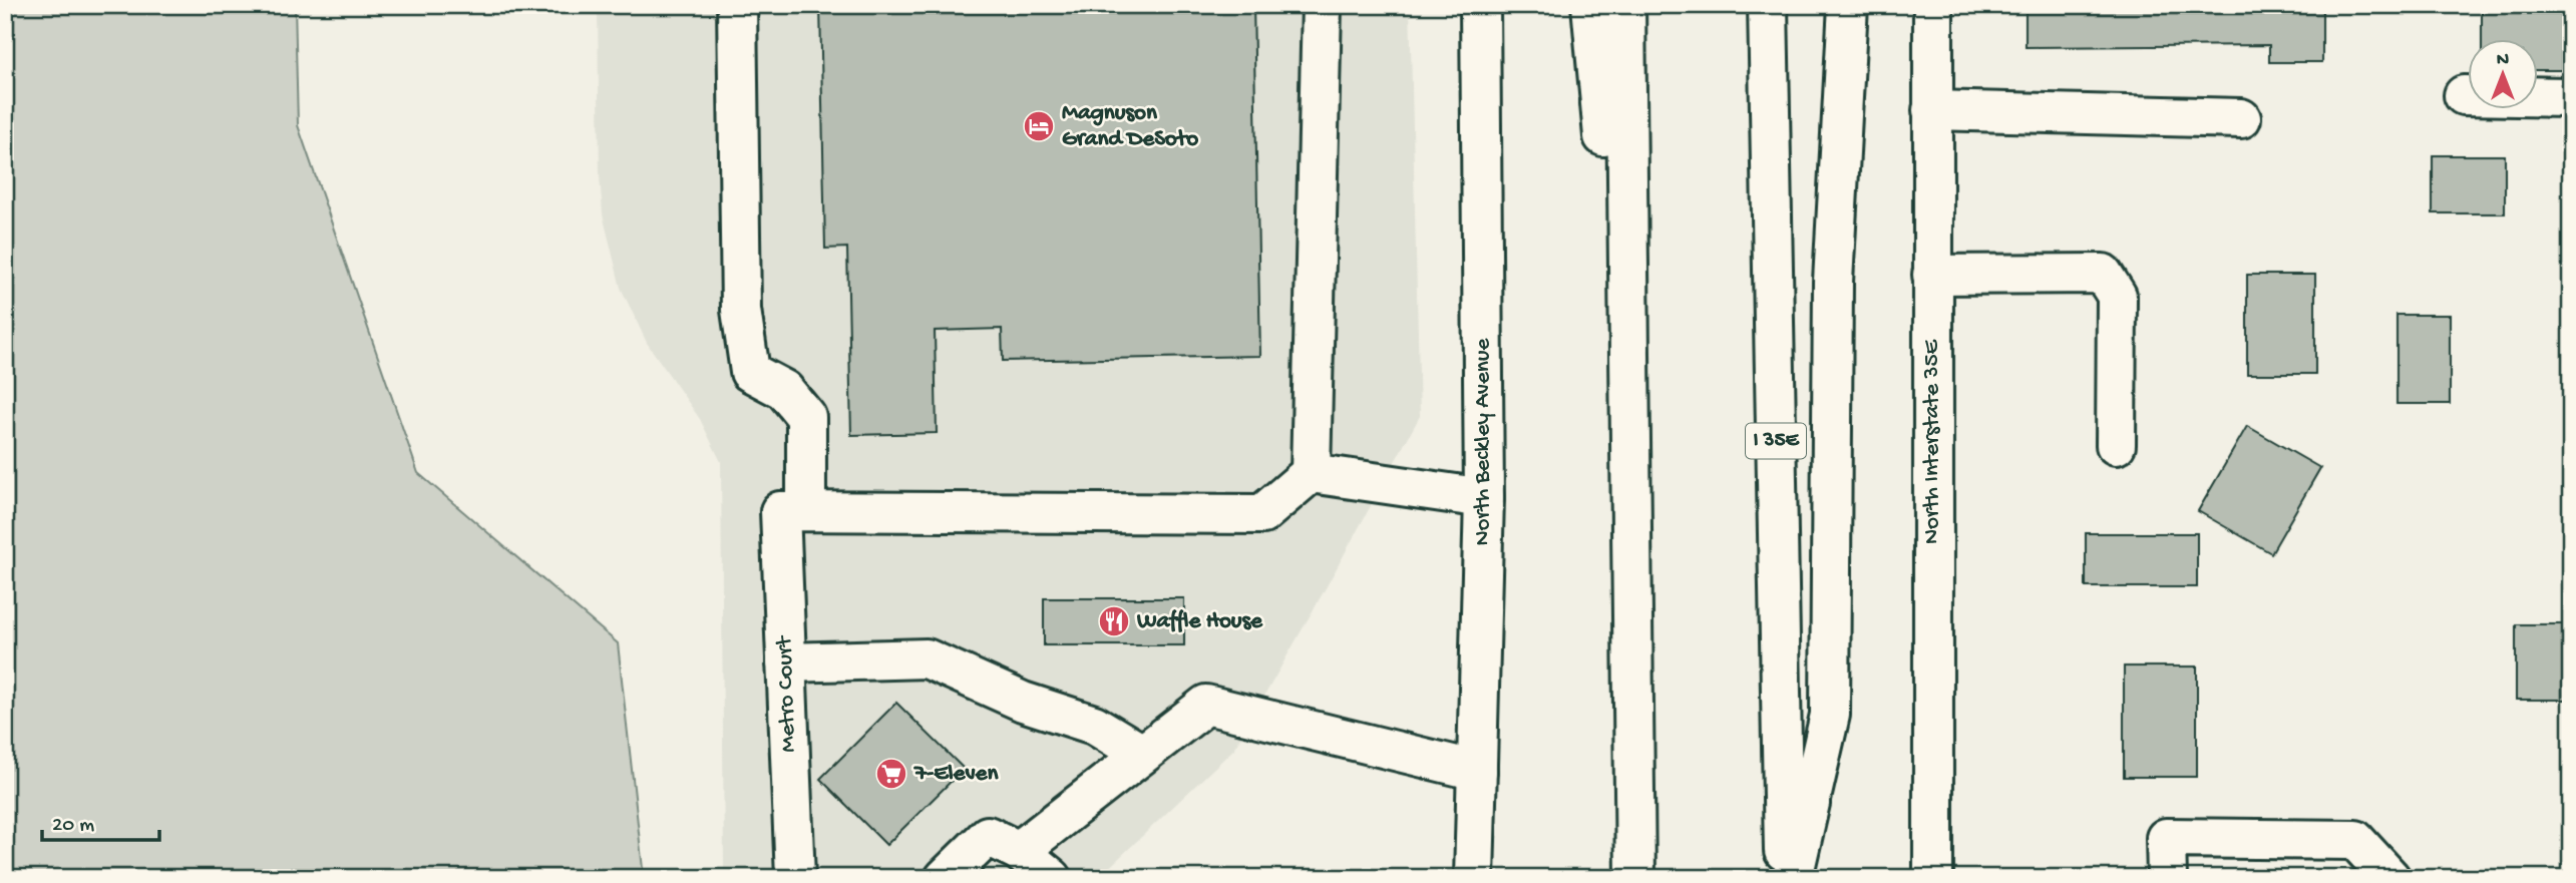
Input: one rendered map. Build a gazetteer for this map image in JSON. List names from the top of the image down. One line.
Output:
{"streets":{"main road":["I 35E","North Beckley Avenue","North Interstate 35E","Metro Court"]},"places":{"hotel":["Magnuson Grand DeSoto"],"restaurant":["Waffle House"],"supermarket":["7-Eleven"]},"scale_bar":"20 m","north":"top"}
